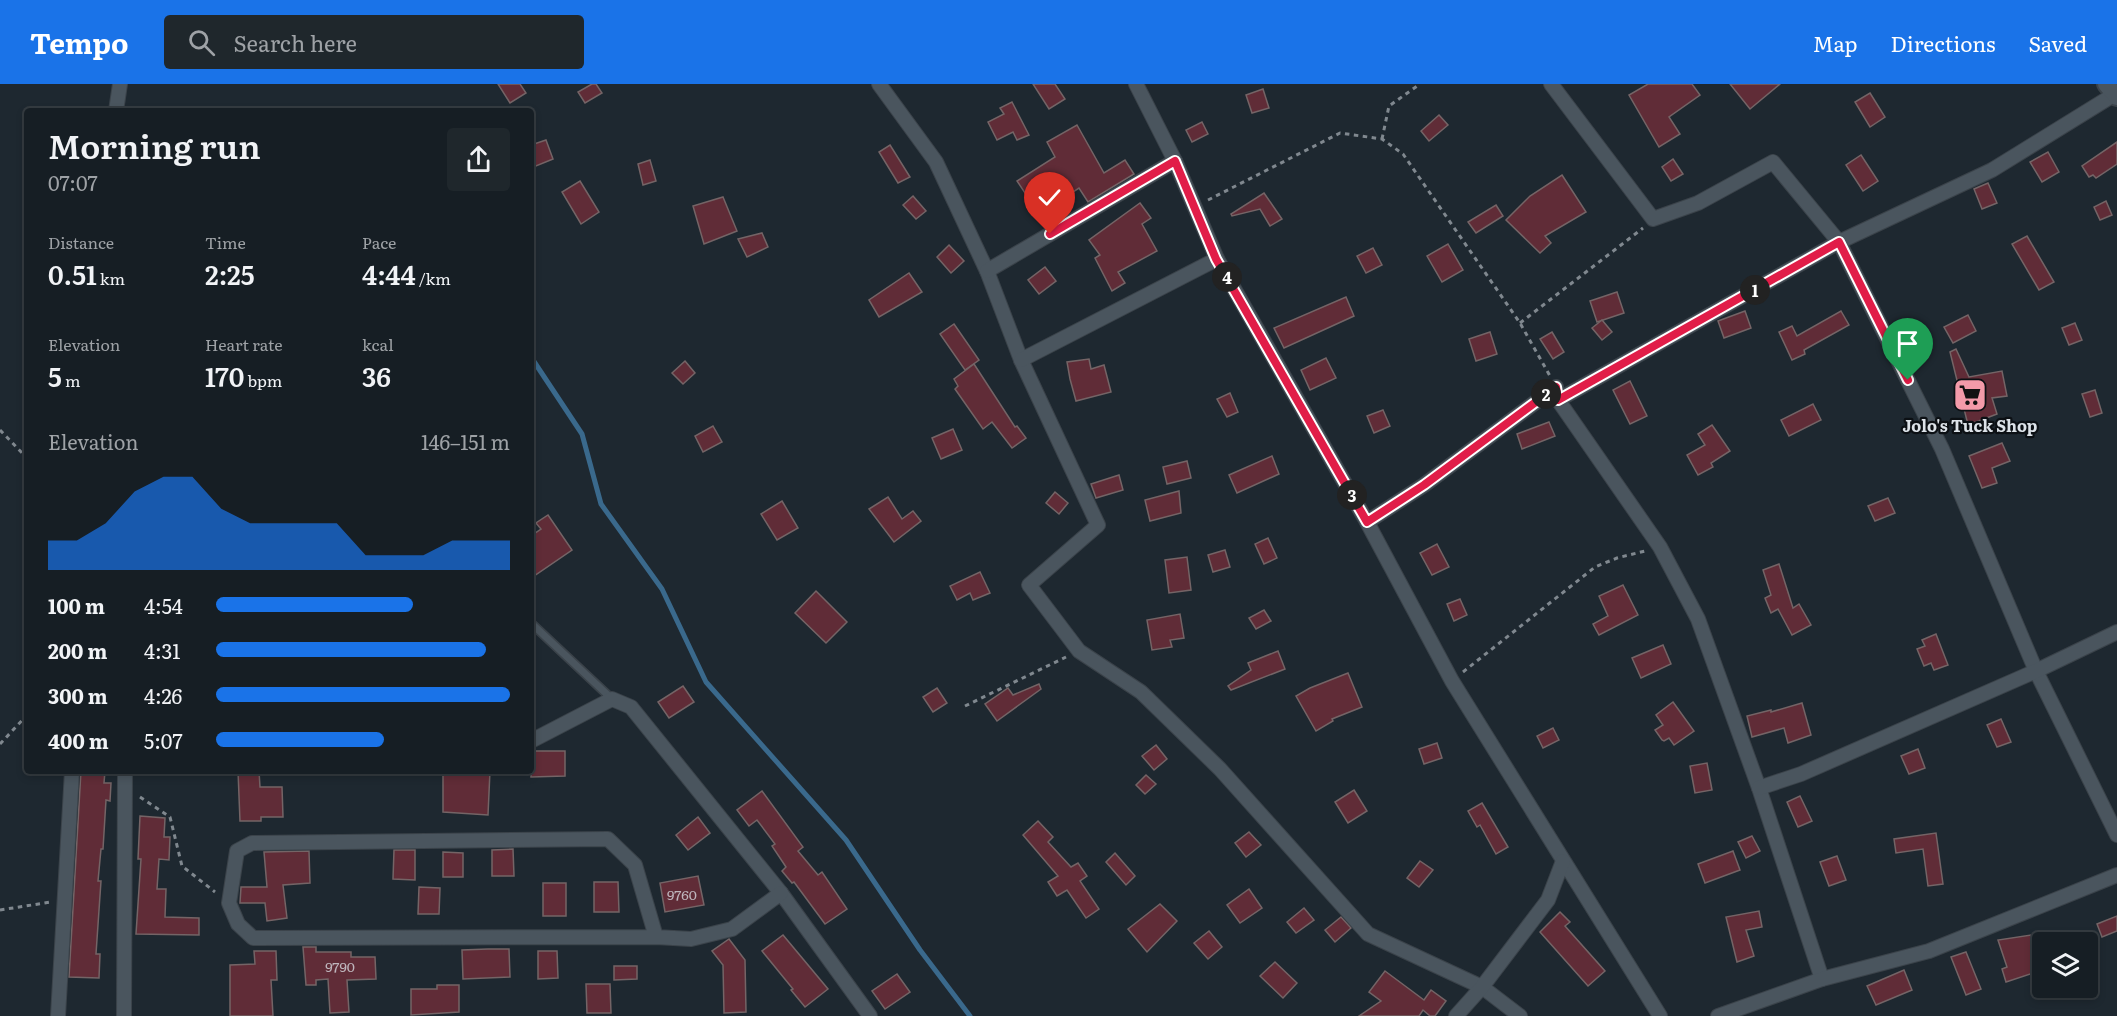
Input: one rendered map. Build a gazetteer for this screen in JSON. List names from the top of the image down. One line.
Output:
{"places":{"supermarket":["Jolo's Tuck Shop"]},"house_numbers":["9760","9790"],"page":{"header":"Tempo","search":"Search here","nav":["Map","Directions","Saved"],"heading":["Morning run","07:07"],"stats":[["Distance","0.51 km"],["Time","2:25"],["Pace","4:44 /km"],["Elevation","5 m"],["Heart rate","170 bpm"],["kcal","36"]],"pins":["4","1","2","3"],"chart":["Elevation","146–151 m"],"list":[{"name":"100 m","note":"4:54"},{"name":"200 m","note":"4:31"},{"name":"300 m","note":"4:26"},{"name":"400 m","note":"5:07"}]}}
